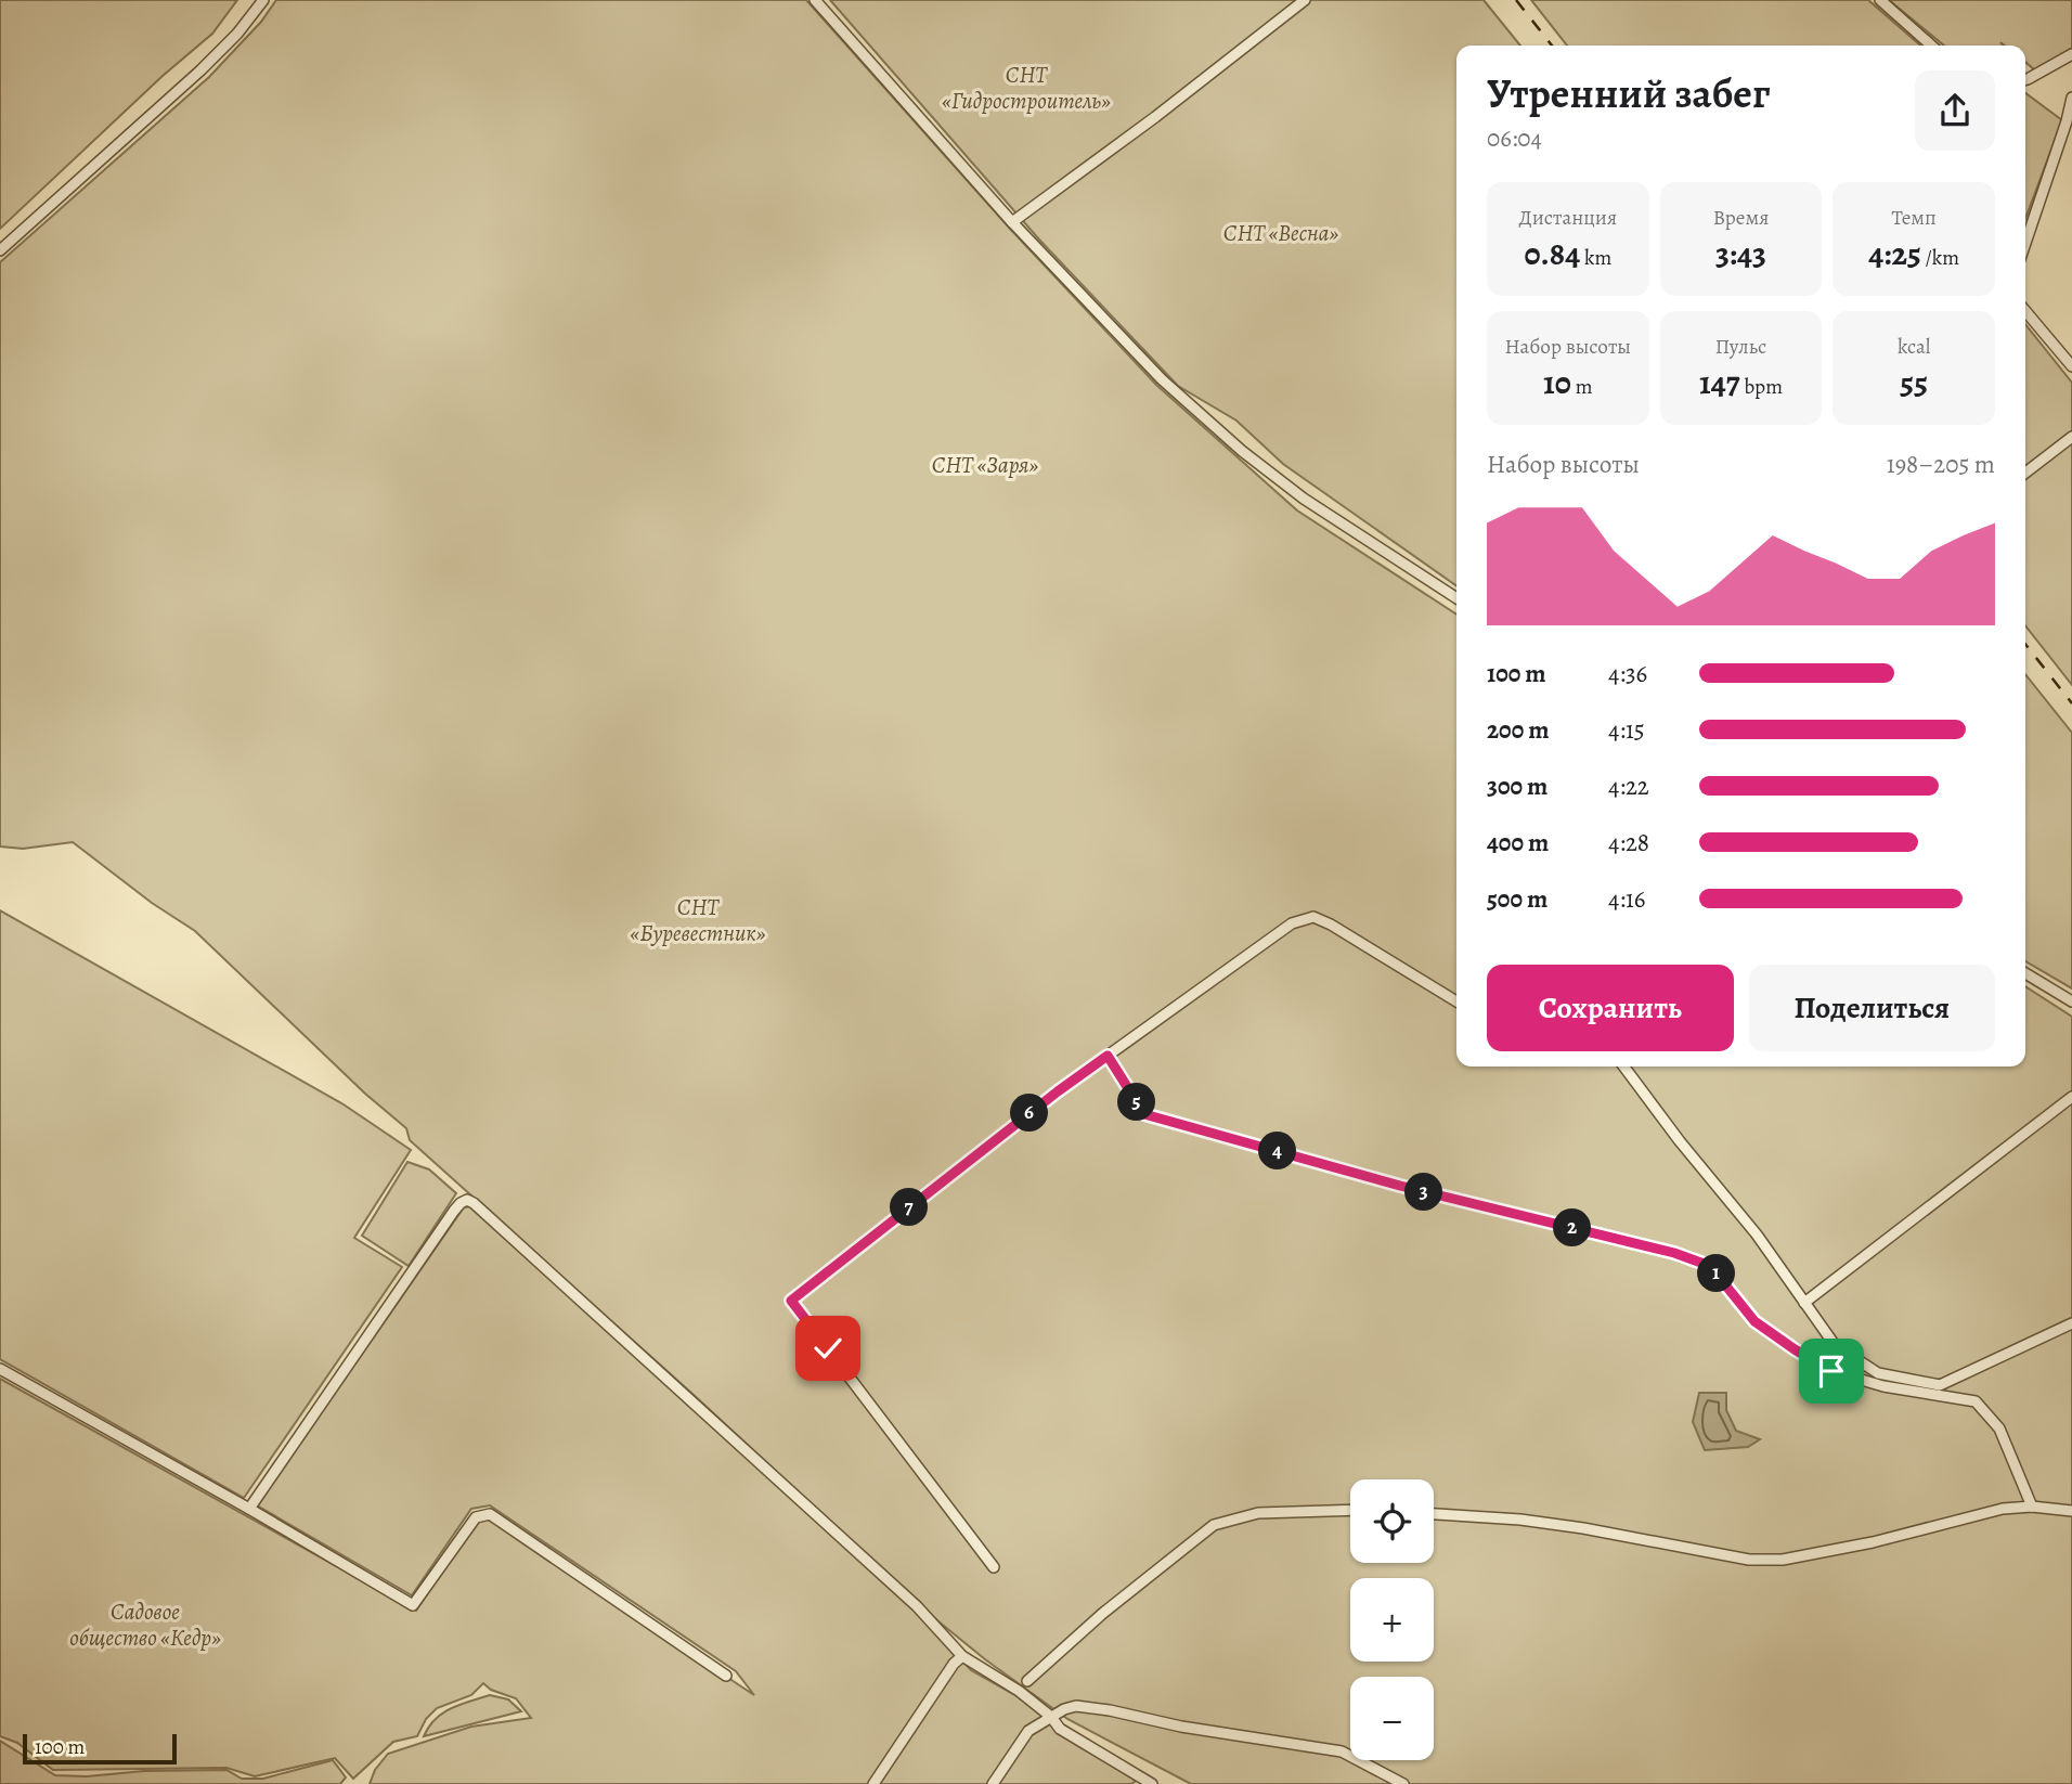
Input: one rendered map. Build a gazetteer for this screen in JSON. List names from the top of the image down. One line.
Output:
{"parks":["СНТ «Гидростроитель»","СНТ «Весна»","СНТ «Заря»","СНТ «Буревестник»","Садовое общество «Кедр»"],"scale_bar":"100 m","page":{"heading":["Утренний забег","06:04"],"stats":[["Дистанция","0.84 km"],["Время","3:43"],["Темп","4:25 /km"],["Набор высоты","10 m"],["Пульс","147 bpm"],["kcal","55"]],"chart":["Набор высоты","198–205 m"],"list":[{"name":"100 m","note":"4:36"},{"name":"200 m","note":"4:15"},{"name":"300 m","note":"4:22"},{"name":"400 m","note":"4:28"},{"name":"500 m","note":"4:16"}],"buttons":["Сохранить","Поделиться"],"pins":["5","6","4","3","7","2","1"],"map_buttons":["+","−"],"scale":"100 m"}}
